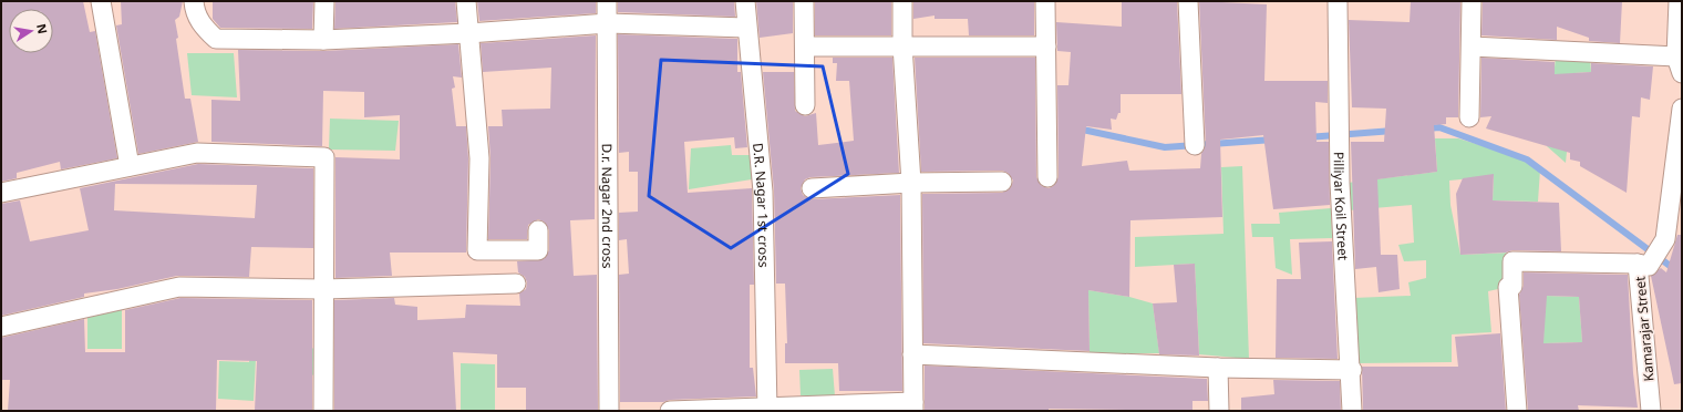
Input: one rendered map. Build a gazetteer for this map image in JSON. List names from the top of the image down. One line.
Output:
{"streets":{"street":["D.r. Nagar 2nd cross","D.R. Nagar 1st cross","Pilliyar Koil Street","Kamarajar Street"]},"north":"right"}
